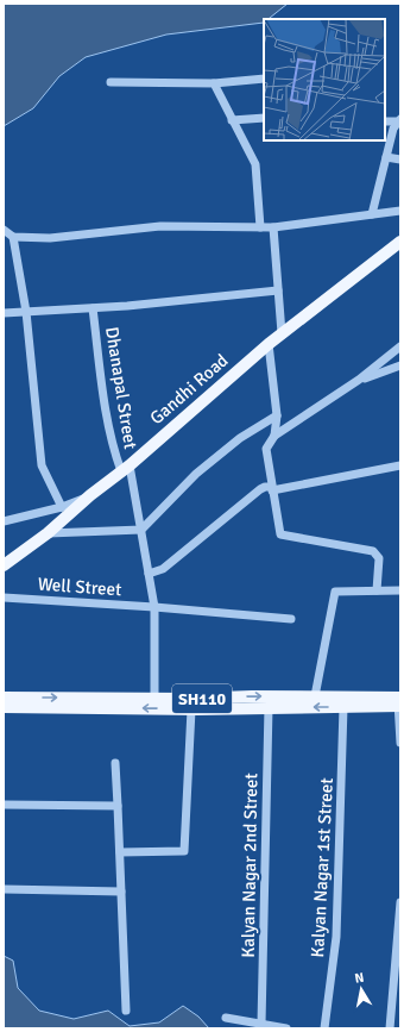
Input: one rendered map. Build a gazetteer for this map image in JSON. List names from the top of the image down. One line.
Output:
{"streets":{"main road":["Gandhi Road","SH110"],"street":["Dhanapal Street","Well Street","Kalyan Nagar 2nd Street","Kalyan Nagar 1st Street"]},"crossings":[["Dhanapal Street","Gandhi Road"],["Dhanapal Street","Well Street"],["Dhanapal Street","SH110"],["SH110","Kalyan Nagar 2nd Street"],["SH110","Kalyan Nagar 1st Street"]],"north":"top"}
